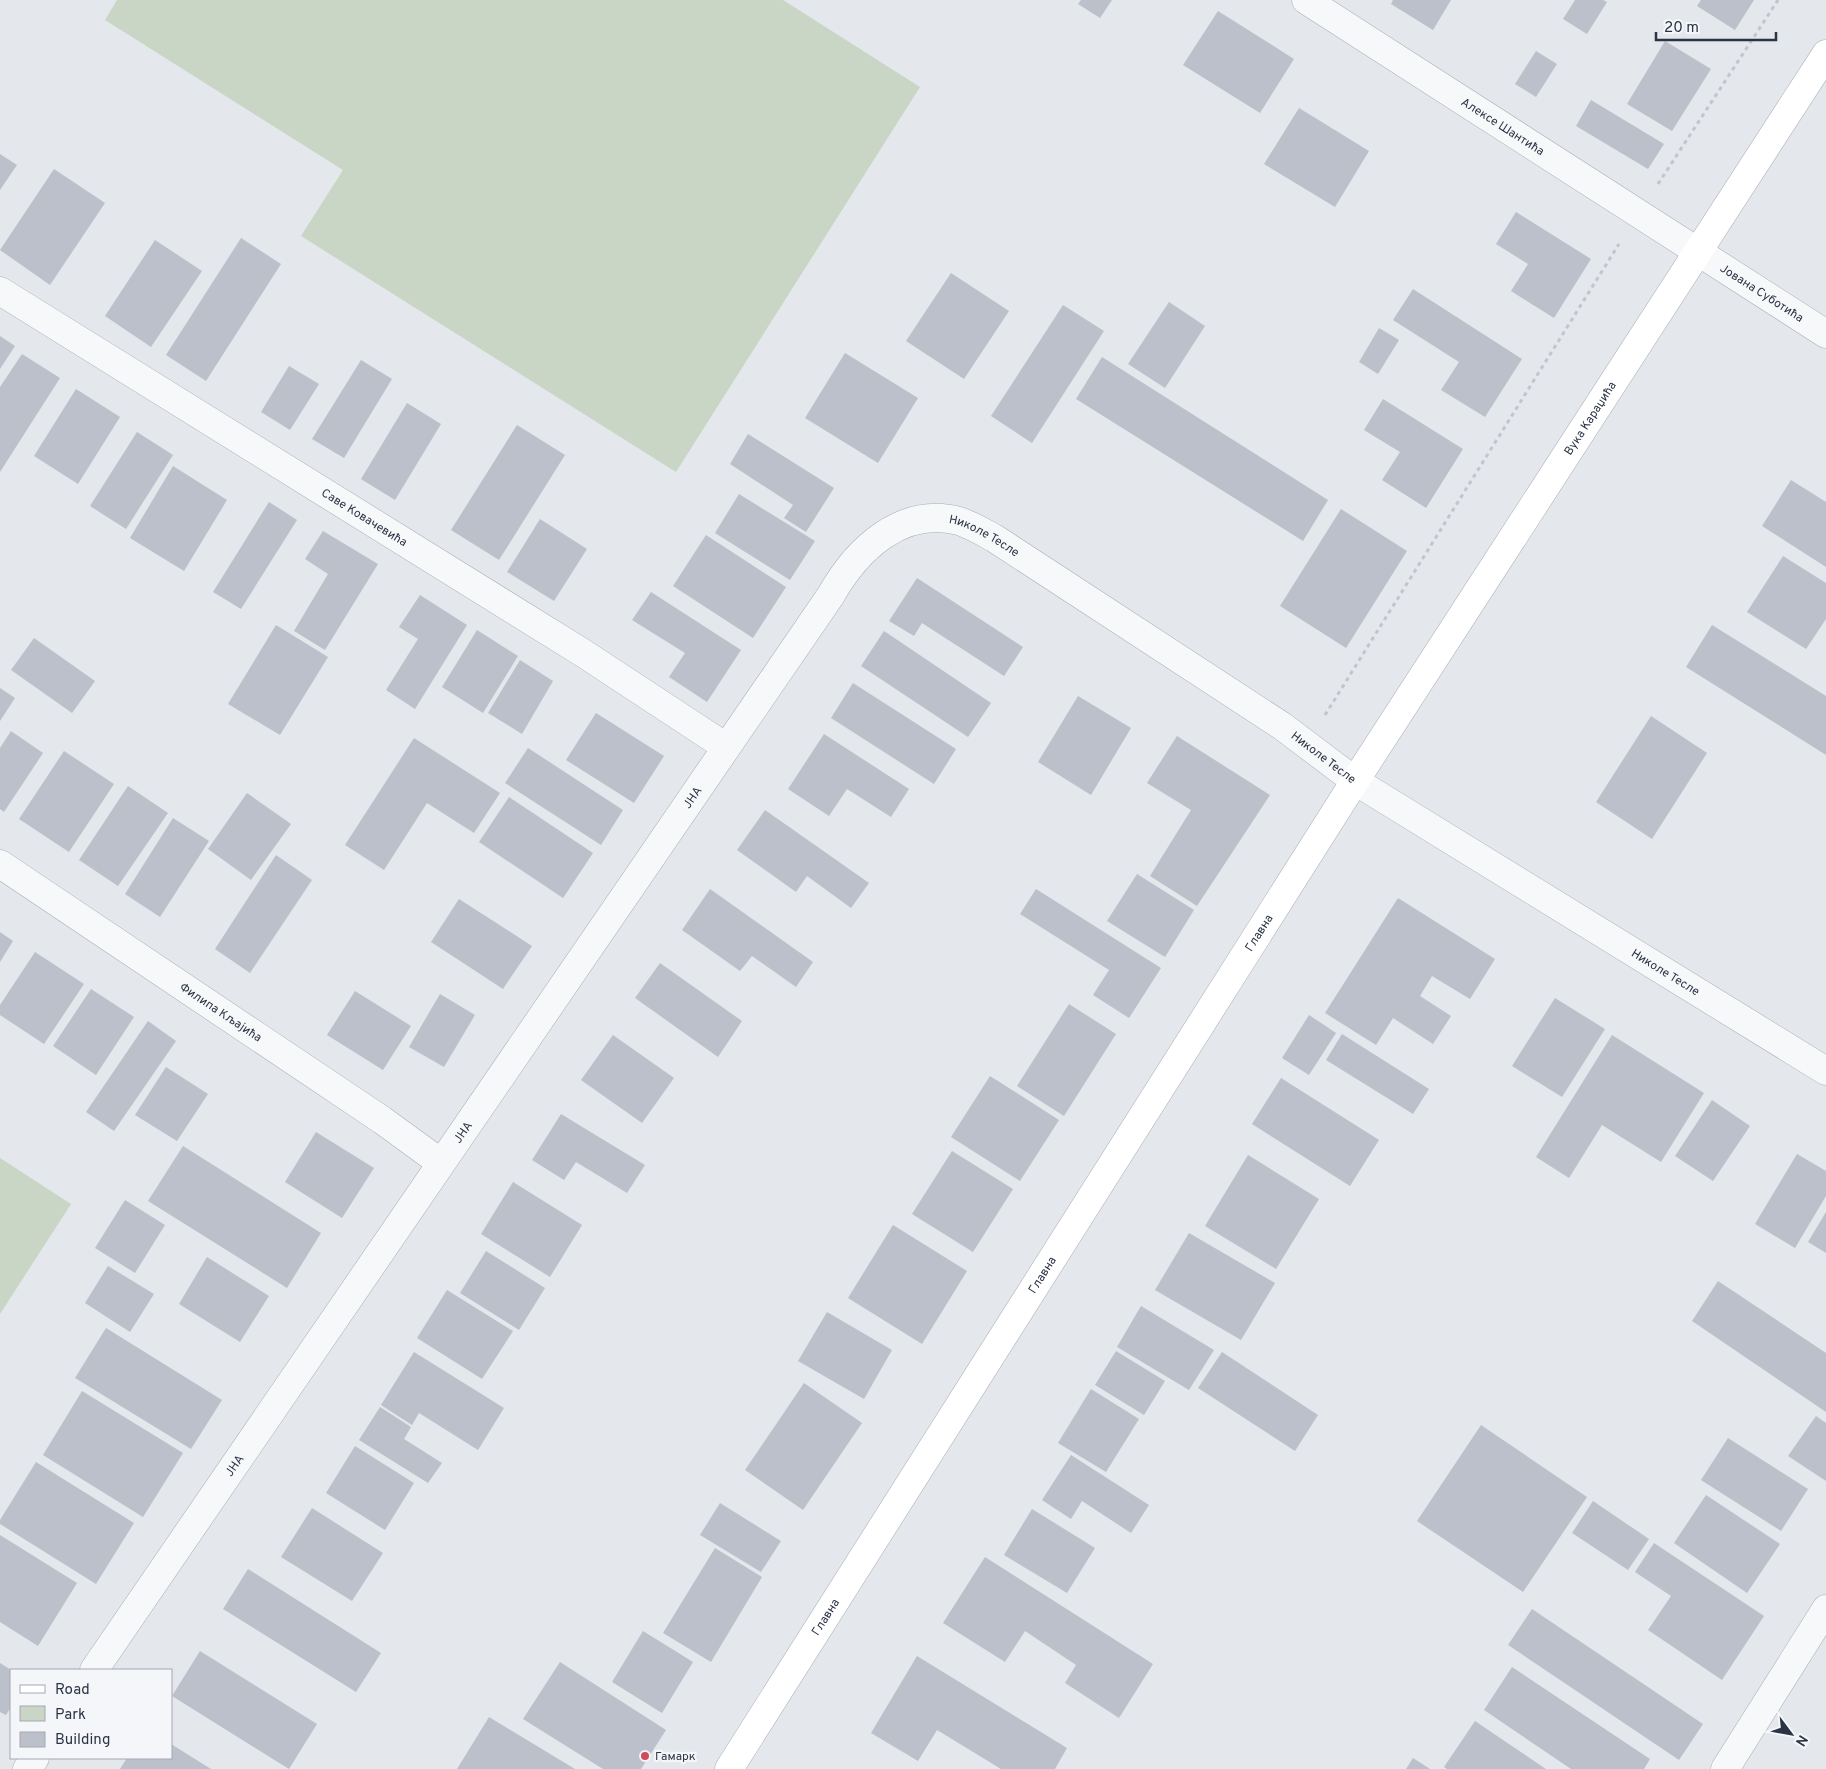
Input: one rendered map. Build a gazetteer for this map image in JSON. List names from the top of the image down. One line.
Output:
{"streets":{"main road":["Вука Караџића","Главна"],"street":["Алексе Шантића","Јована Суботића","Саве Ковачевића","Николе Тесле","ЈНА","Филипа Кљајића"]},"crossings":[["Алексе Шантића","Јована Суботића"],["Алексе Шантића","Вука Караџића"],["Јована Суботића","Вука Караџића"],["Вука Караџића","Николе Тесле"],["Вука Караџића","Главна"],["Саве Ковачевића","ЈНА"],["Николе Тесле","ЈНА"],["Николе Тесле","Главна"],["ЈНА","Филипа Кљајића"]],"places":["Гамарк"],"legend":["Road","Park","Building"],"scale_bar":"20 m","north":"bottom right"}
